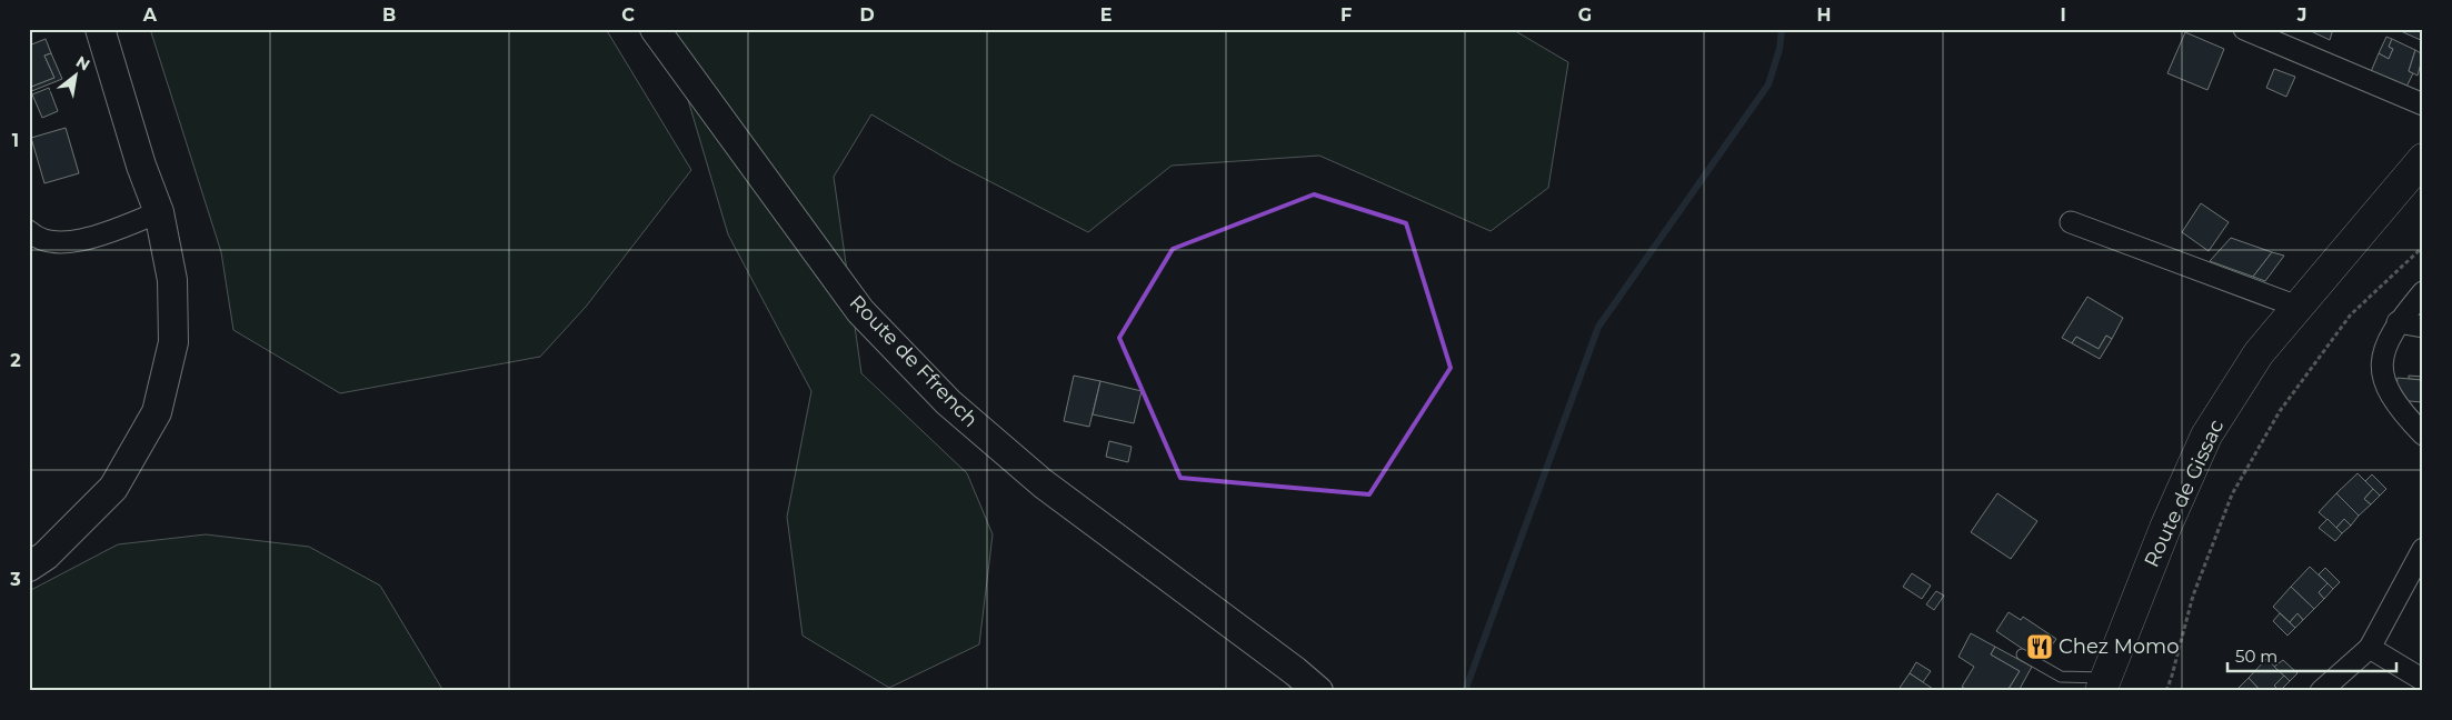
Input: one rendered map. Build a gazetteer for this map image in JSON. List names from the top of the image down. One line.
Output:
{"streets":{"main road":["Route de Ffrench","Route de Gissac"]},"places":{"restaurant":["Chez Momo"]},"scale_bar":"50 m","north":"top right","grid":{"columns":["A","B","C","D","E","F","G","H","I","J"],"rows":["1","2","3"]}}
